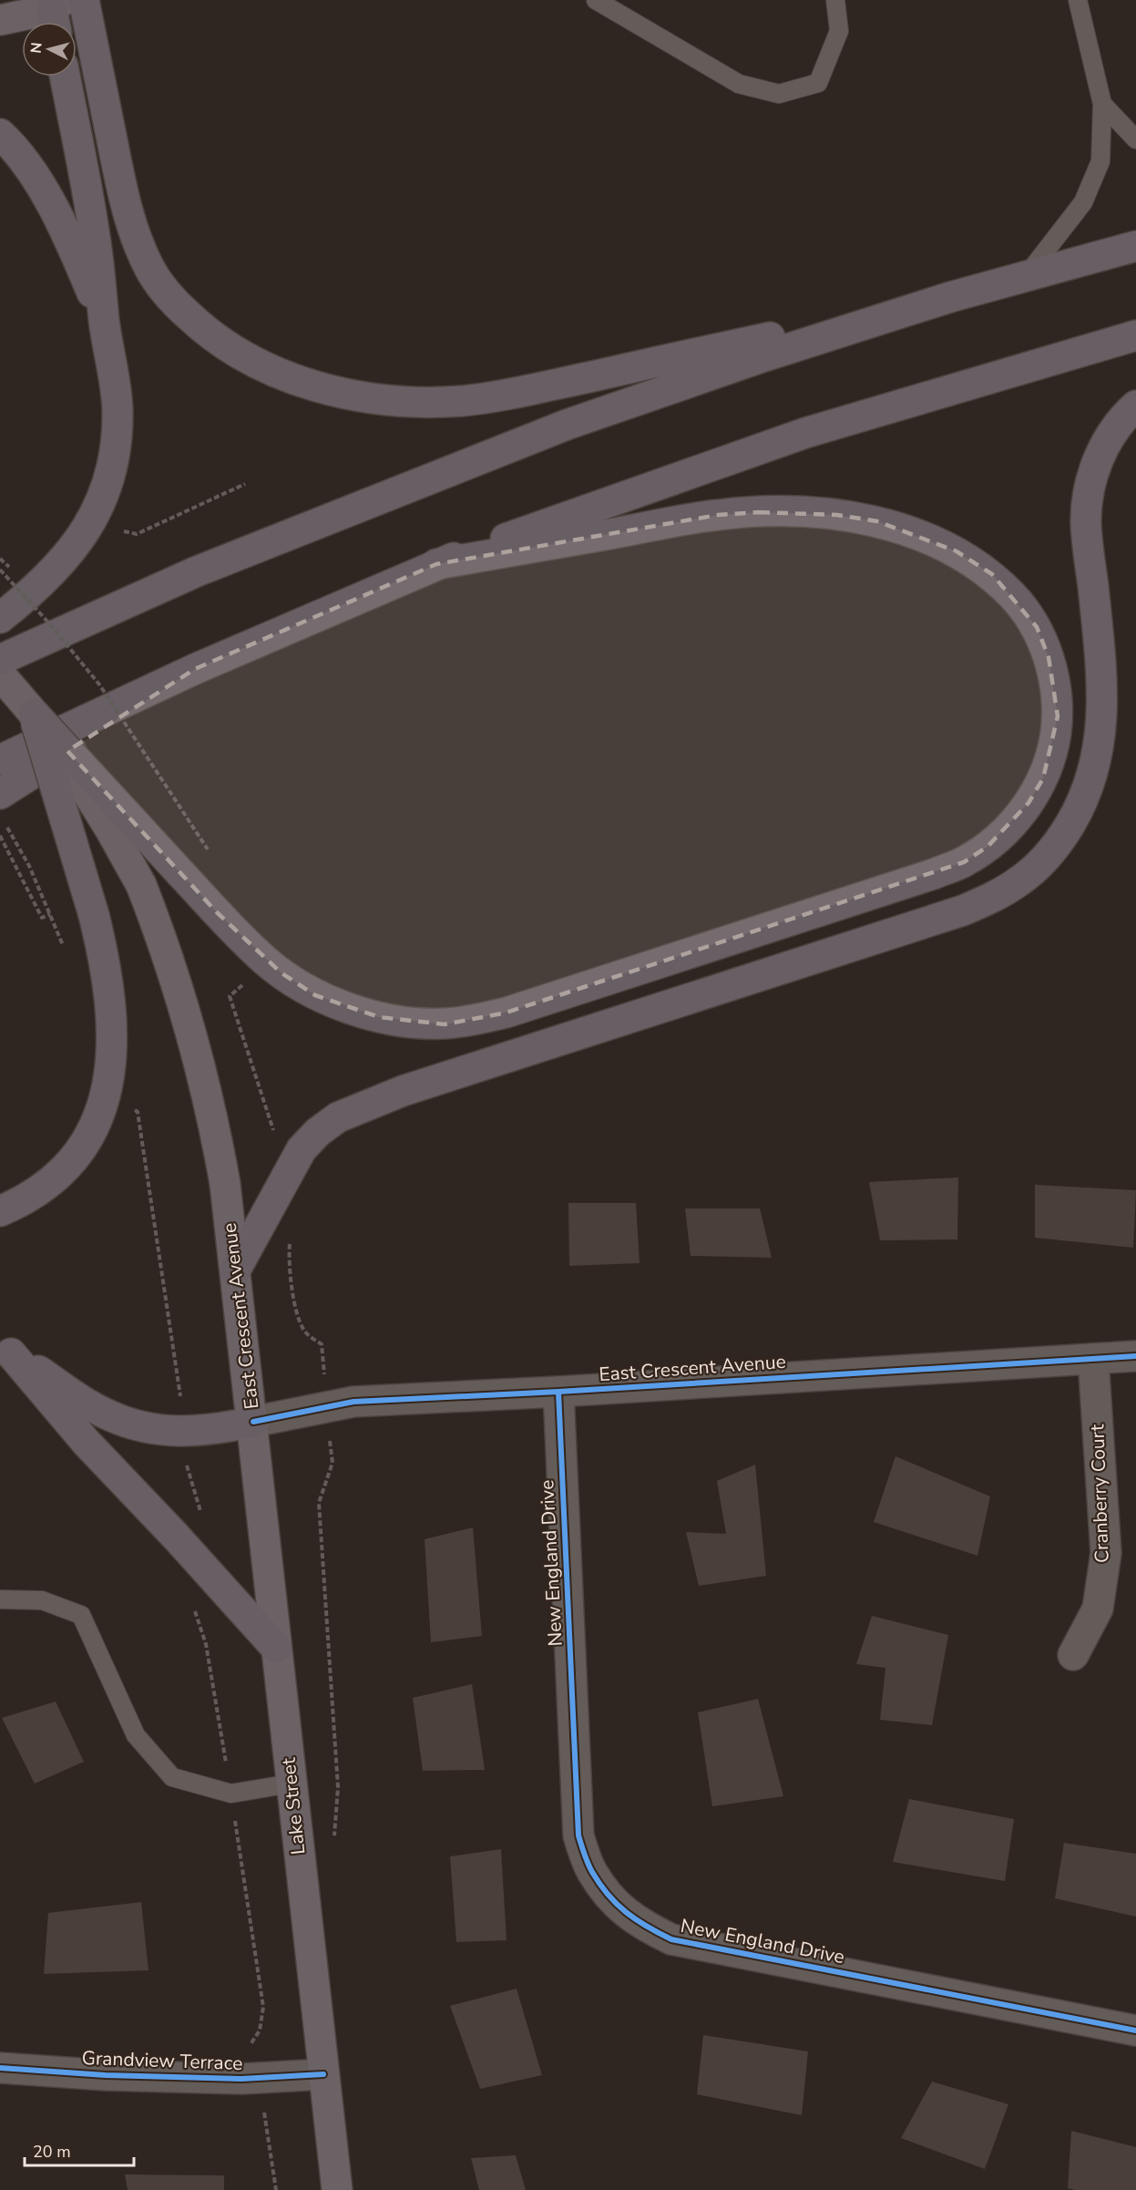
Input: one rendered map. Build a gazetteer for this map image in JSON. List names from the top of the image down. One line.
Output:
{"streets":{"main road":["East Crescent Avenue","Lake Street"],"street":["Cranberry Court","New England Drive","Grandview Terrace"]},"crossings":[["East Crescent Avenue","Cranberry Court"],["East Crescent Avenue","New England Drive"],["East Crescent Avenue","Lake Street"],["Lake Street","Grandview Terrace"]],"scale_bar":"20 m","north":"left"}
